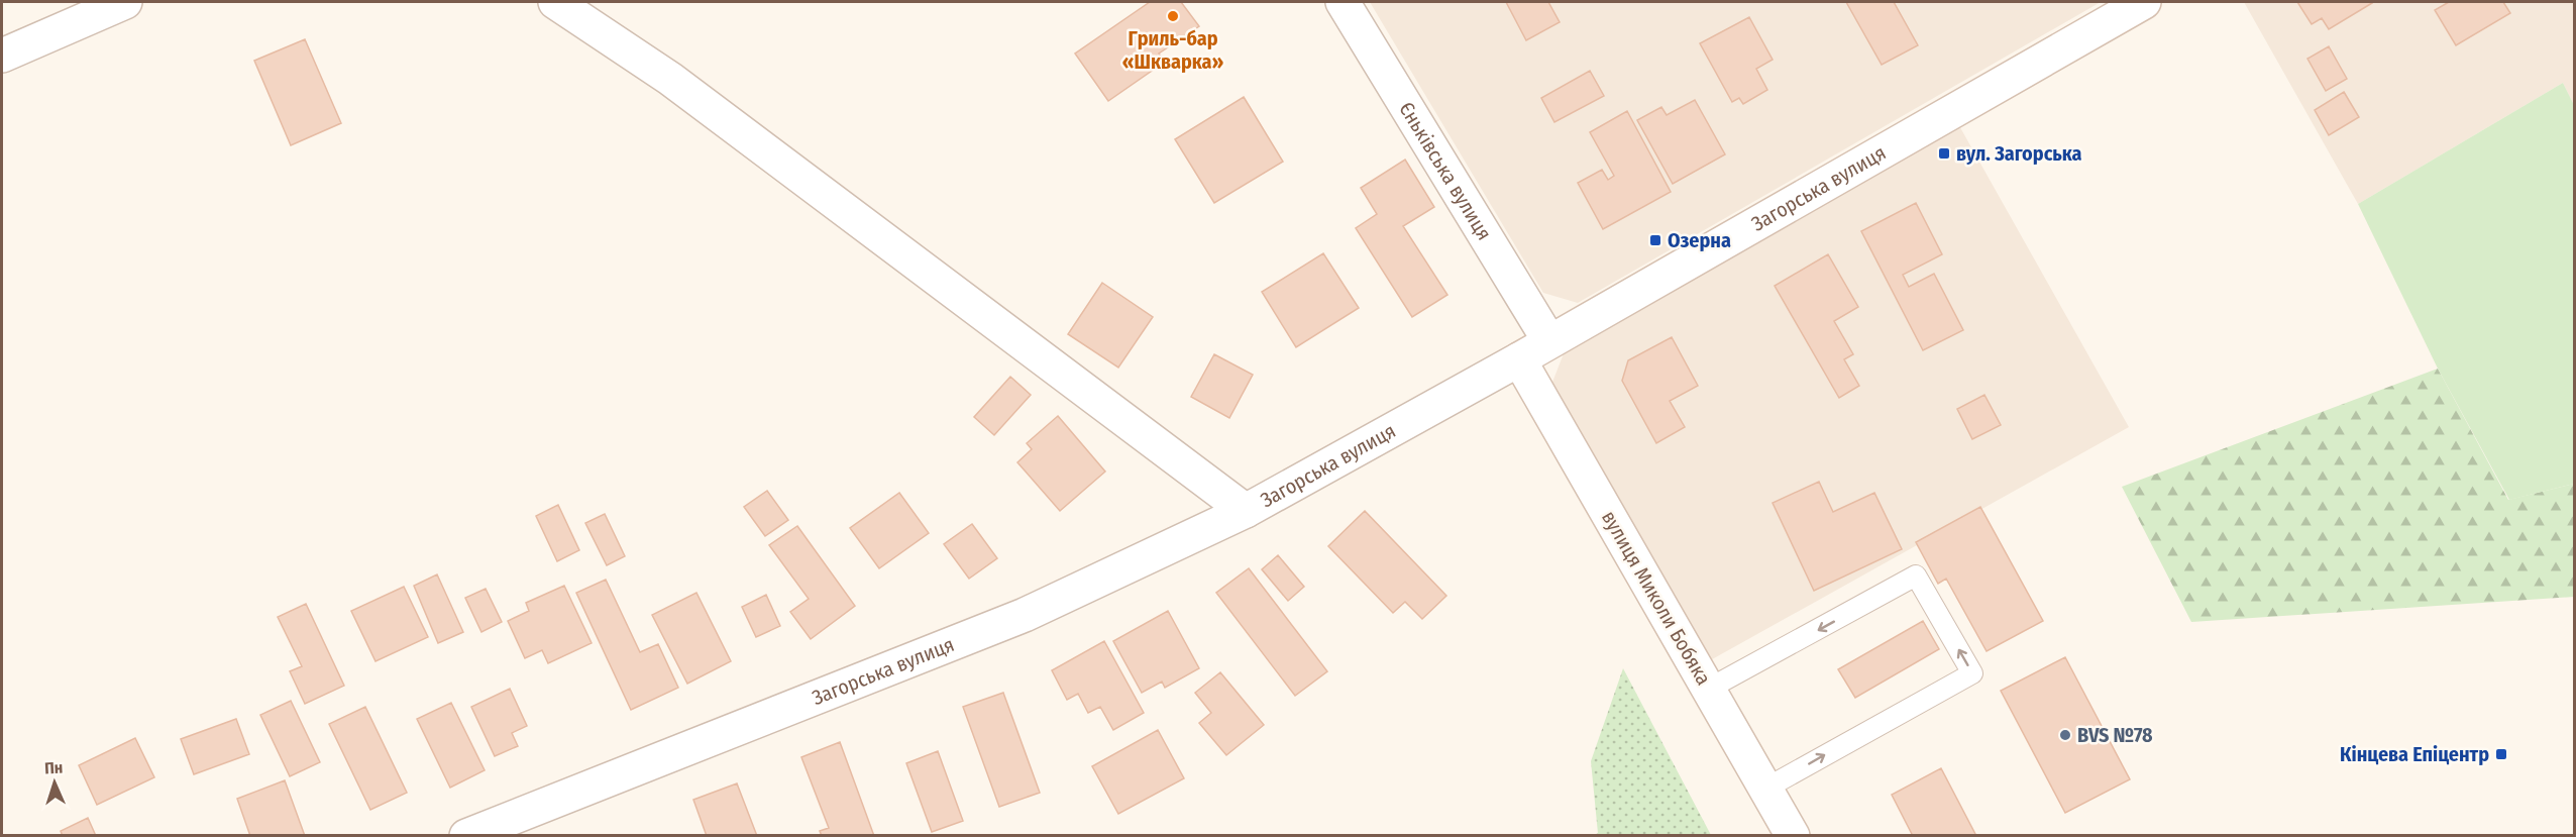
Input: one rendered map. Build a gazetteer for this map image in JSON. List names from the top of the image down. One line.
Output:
{"streets":{"street":["Єньківська вулиця","Загорська вулиця","вулиця Миколи Бобяка"]},"crossings":[["Єньківська вулиця","Загорська вулиця"],["Загорська вулиця","вулиця Миколи Бобяка"]],"places":{"other":["Гриль-бар «Шкварка»","BVS №78"],"transit":["вул. Загорська","Озерна","Кінцева Епіцентр"]},"north":"top"}
